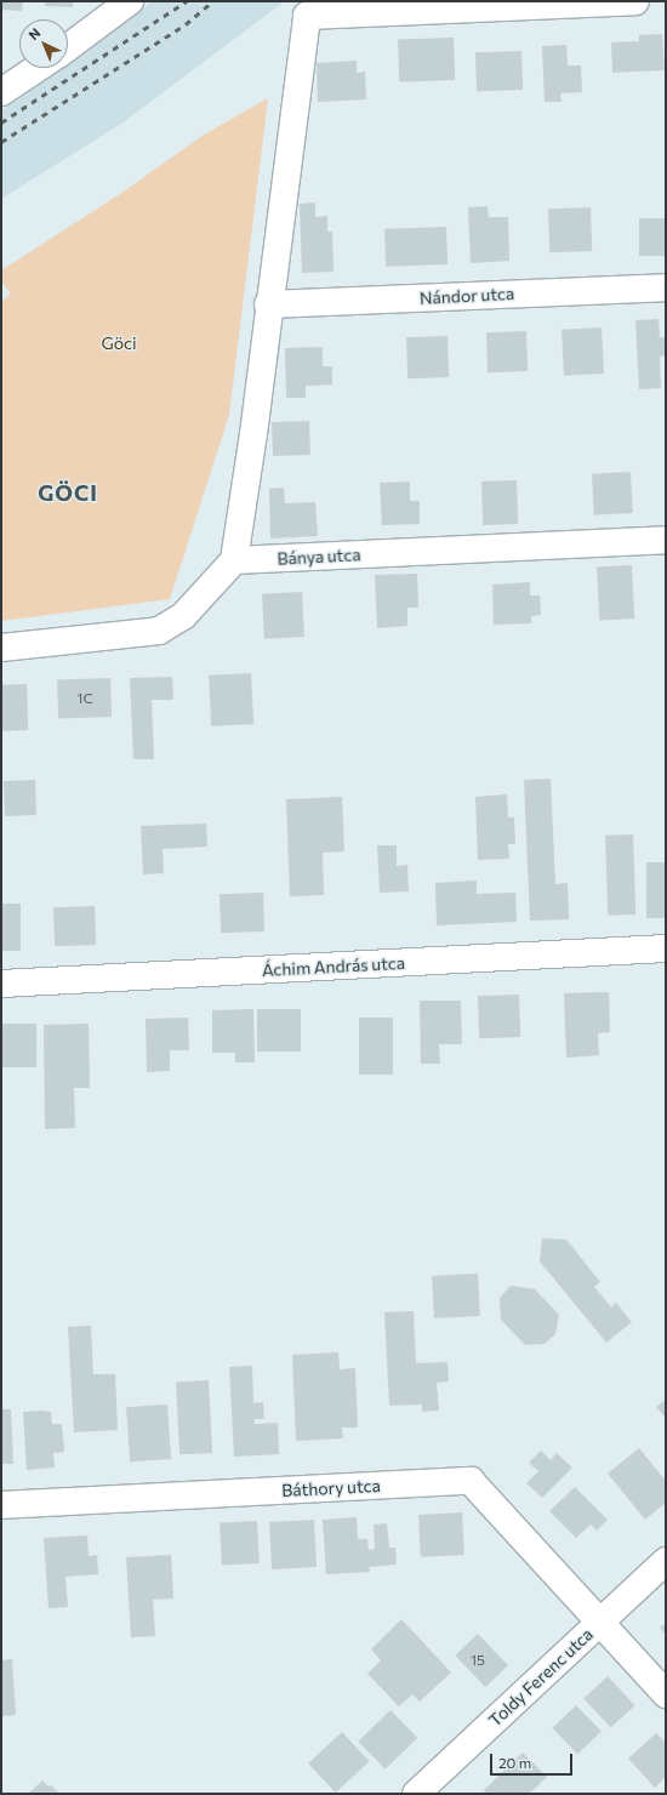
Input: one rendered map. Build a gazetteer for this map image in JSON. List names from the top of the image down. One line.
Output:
{"streets":{"street":["Nándor utca","Bánya utca","Áchim András utca","Báthory utca","Toldy Ferenc utca"]},"crossings":[["Báthory utca","Toldy Ferenc utca"]],"districts":["GÖCI"],"parks":["Göci"],"house_numbers":["1C","15"],"scale_bar":"20 m","north":"top left"}
